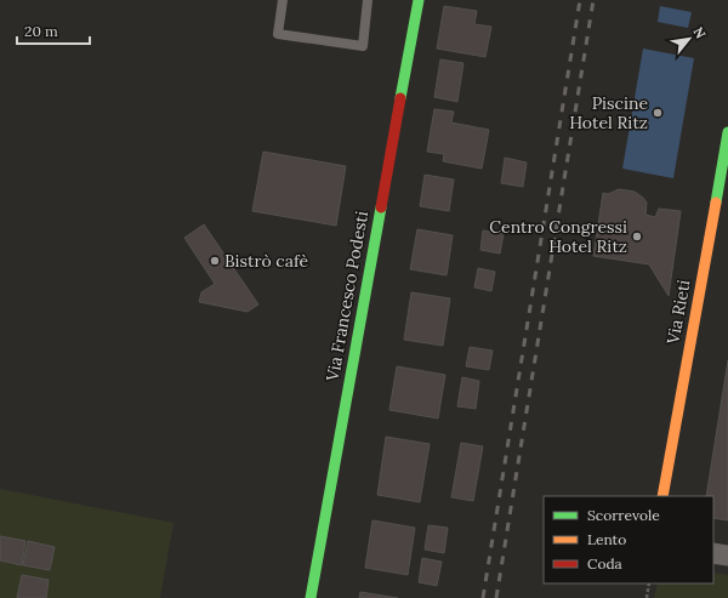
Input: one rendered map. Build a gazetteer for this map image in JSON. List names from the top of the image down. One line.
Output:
{"streets":{"main road":["Via Francesco Podesti","Via Rieti"]},"places":["Piscine Hotel Ritz","Centro Congressi Hotel Ritz","Bistrò cafè"],"legend":["Scorrevole","Lento","Coda"],"scale_bar":"20 m","north":"top right"}
